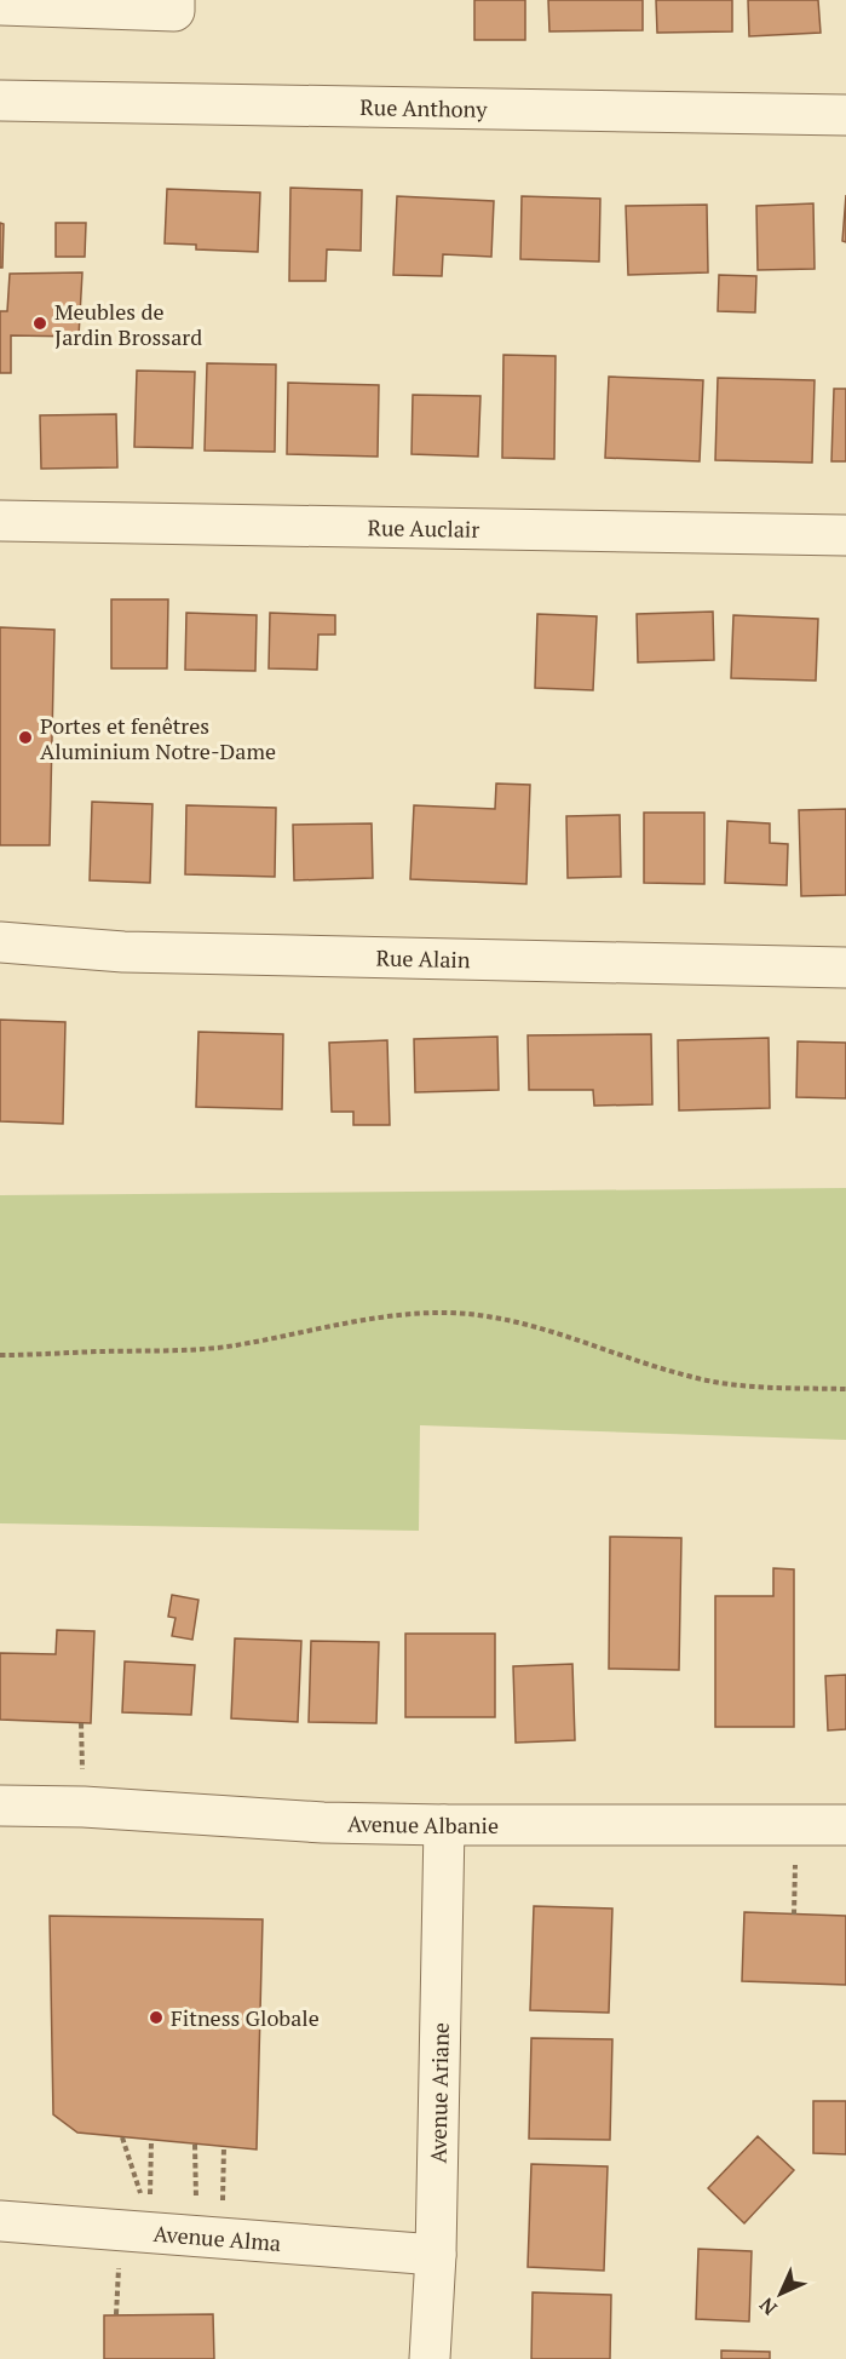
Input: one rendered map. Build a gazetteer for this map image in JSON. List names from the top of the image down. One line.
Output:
{"streets":{"street":["Rue Anthony","Rue Auclair","Rue Alain","Avenue Albanie","Avenue Ariane","Avenue Alma"]},"crossings":[["Avenue Albanie","Avenue Ariane"],["Avenue Ariane","Avenue Alma"]],"places":["Meubles de Jardin Brossard","Portes et fenêtres Aluminium Notre-Dame","Fitness Globale"],"north":"bottom left"}
